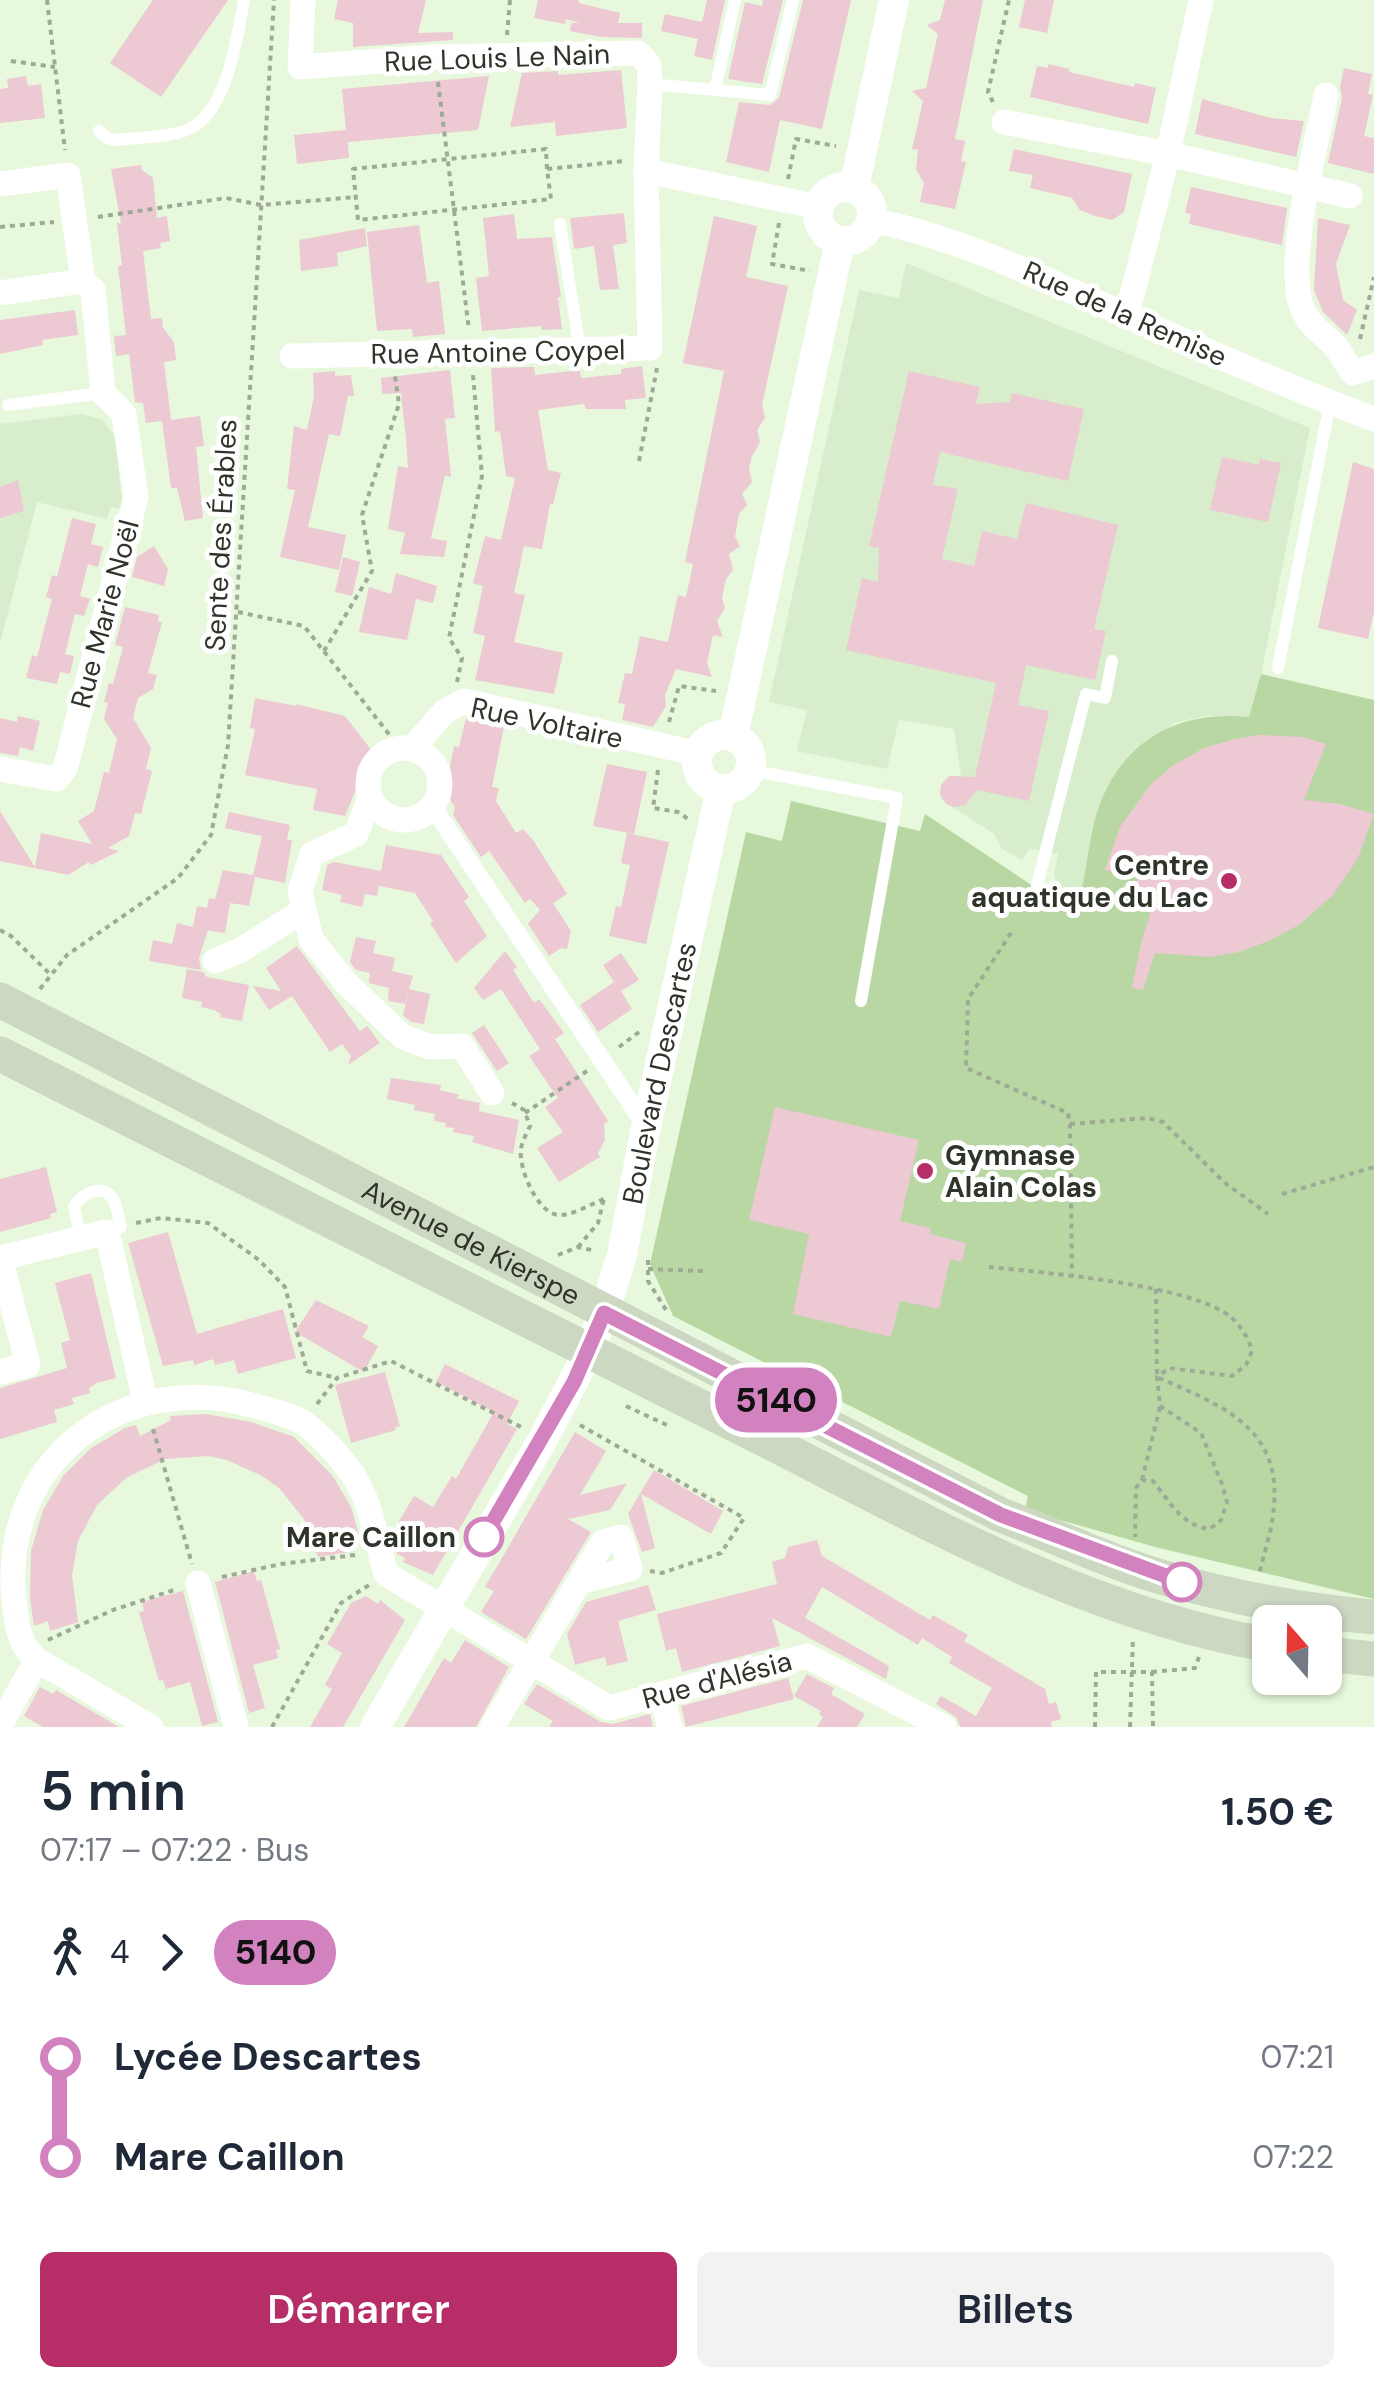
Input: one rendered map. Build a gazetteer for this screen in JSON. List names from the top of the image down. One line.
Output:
{"streets":{"main road":["Avenue de Kierspe"],"street":["Rue Louis Le Nain","Rue de la Remise","Rue Antoine Coypel","Rue Marie Noël","Rue Voltaire","Boulevard Descartes","Rue d'Alésia"],"path":["Sente des Érables"]},"crossings":[["Rue Voltaire","Boulevard Descartes"],["Boulevard Descartes","Avenue de Kierspe"],["Boulevard Descartes","Rue d'Alésia"]],"places":["Centre aquatique du Lac","Gymnase Alain Colas","Mare Caillon"],"lines":["bus line 5140"],"north":"top","page":{"on_map":"5140","heading":["5 min","07:17 – 07:22 · Bus","1.50 €"],"legs":["4","5140"],"list":[{"name":"Lycée Descartes","value":"07:21"},{"name":"Mare Caillon","value":"07:22"}],"buttons":["Démarrer","Billets"]}}
